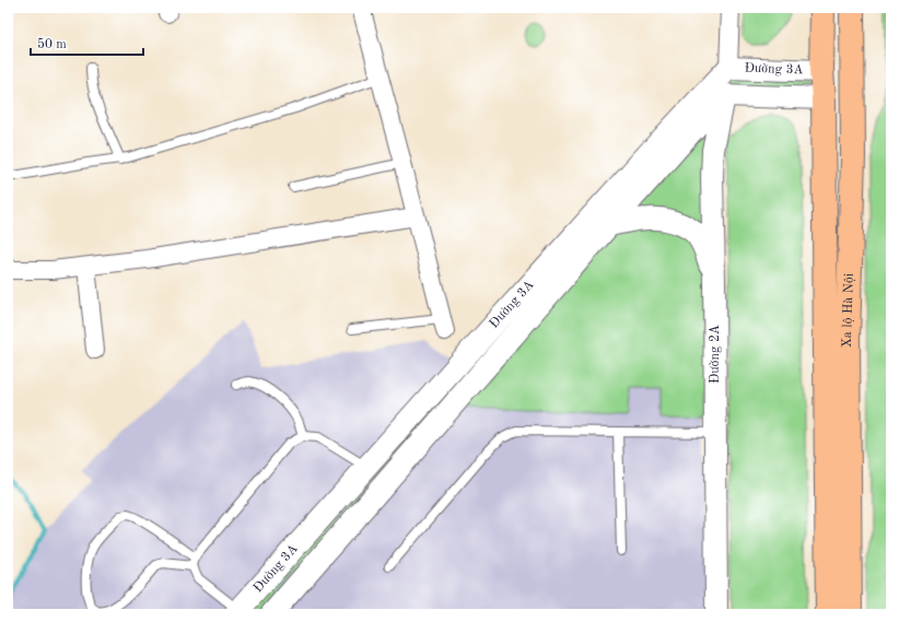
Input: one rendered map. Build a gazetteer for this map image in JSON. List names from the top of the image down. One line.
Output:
{"streets":{"highway":["Xa lộ Hà Nội"],"street":["Đường 3A","Đường 2A"]},"crossings":[["Đường 3A","Xa lộ Hà Nội"],["Đường 3A","Đường 2A"]],"scale_bar":"50 m"}
